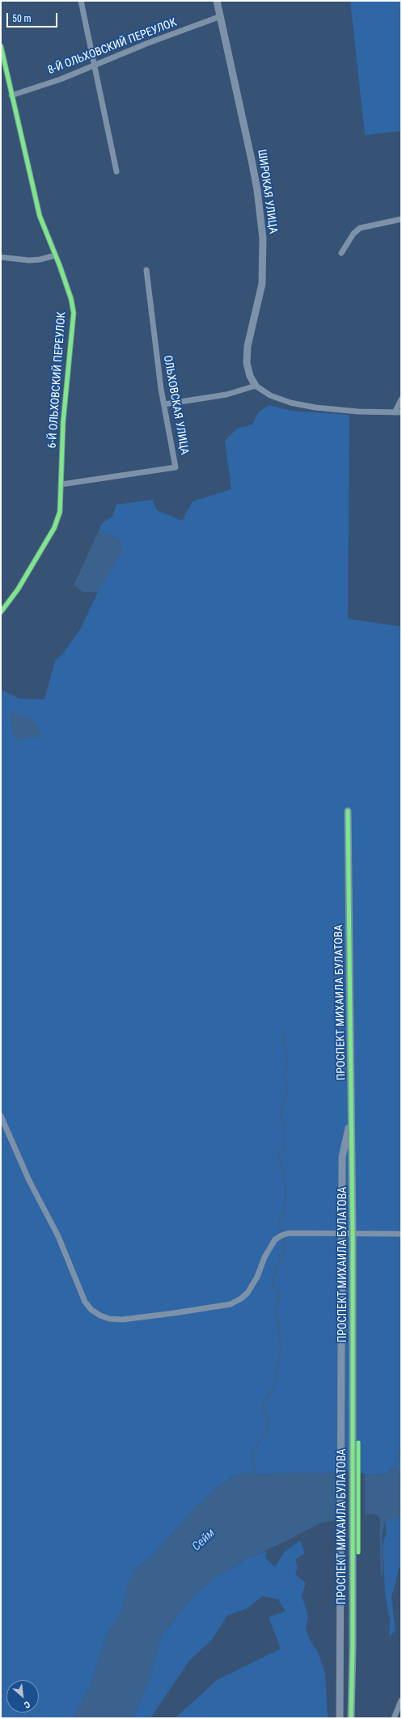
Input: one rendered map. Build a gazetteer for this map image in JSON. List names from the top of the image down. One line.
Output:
{"streets":{"street":["8-Й ОЛЬХОВСКИЙ ПЕРЕУЛОК","ШИРОКАЯ УЛИЦА","6-Й ОЛЬХОВСКИЙ ПЕРЕУЛОК","ОЛЬХОВСКАЯ УЛИЦА","ПРОСПЕКТ МИХАИЛА БУЛАТОВА"]},"crossings":[["8-Й ОЛЬХОВСКИЙ ПЕРЕУЛОК","ШИРОКАЯ УЛИЦА"],["8-Й ОЛЬХОВСКИЙ ПЕРЕУЛОК","6-Й ОЛЬХОВСКИЙ ПЕРЕУЛОК"],["6-Й ОЛЬХОВСКИЙ ПЕРЕУЛОК","ОЛЬХОВСКАЯ УЛИЦА"]],"water":["Сейм"],"scale_bar":"50 m","north":"bottom right"}
